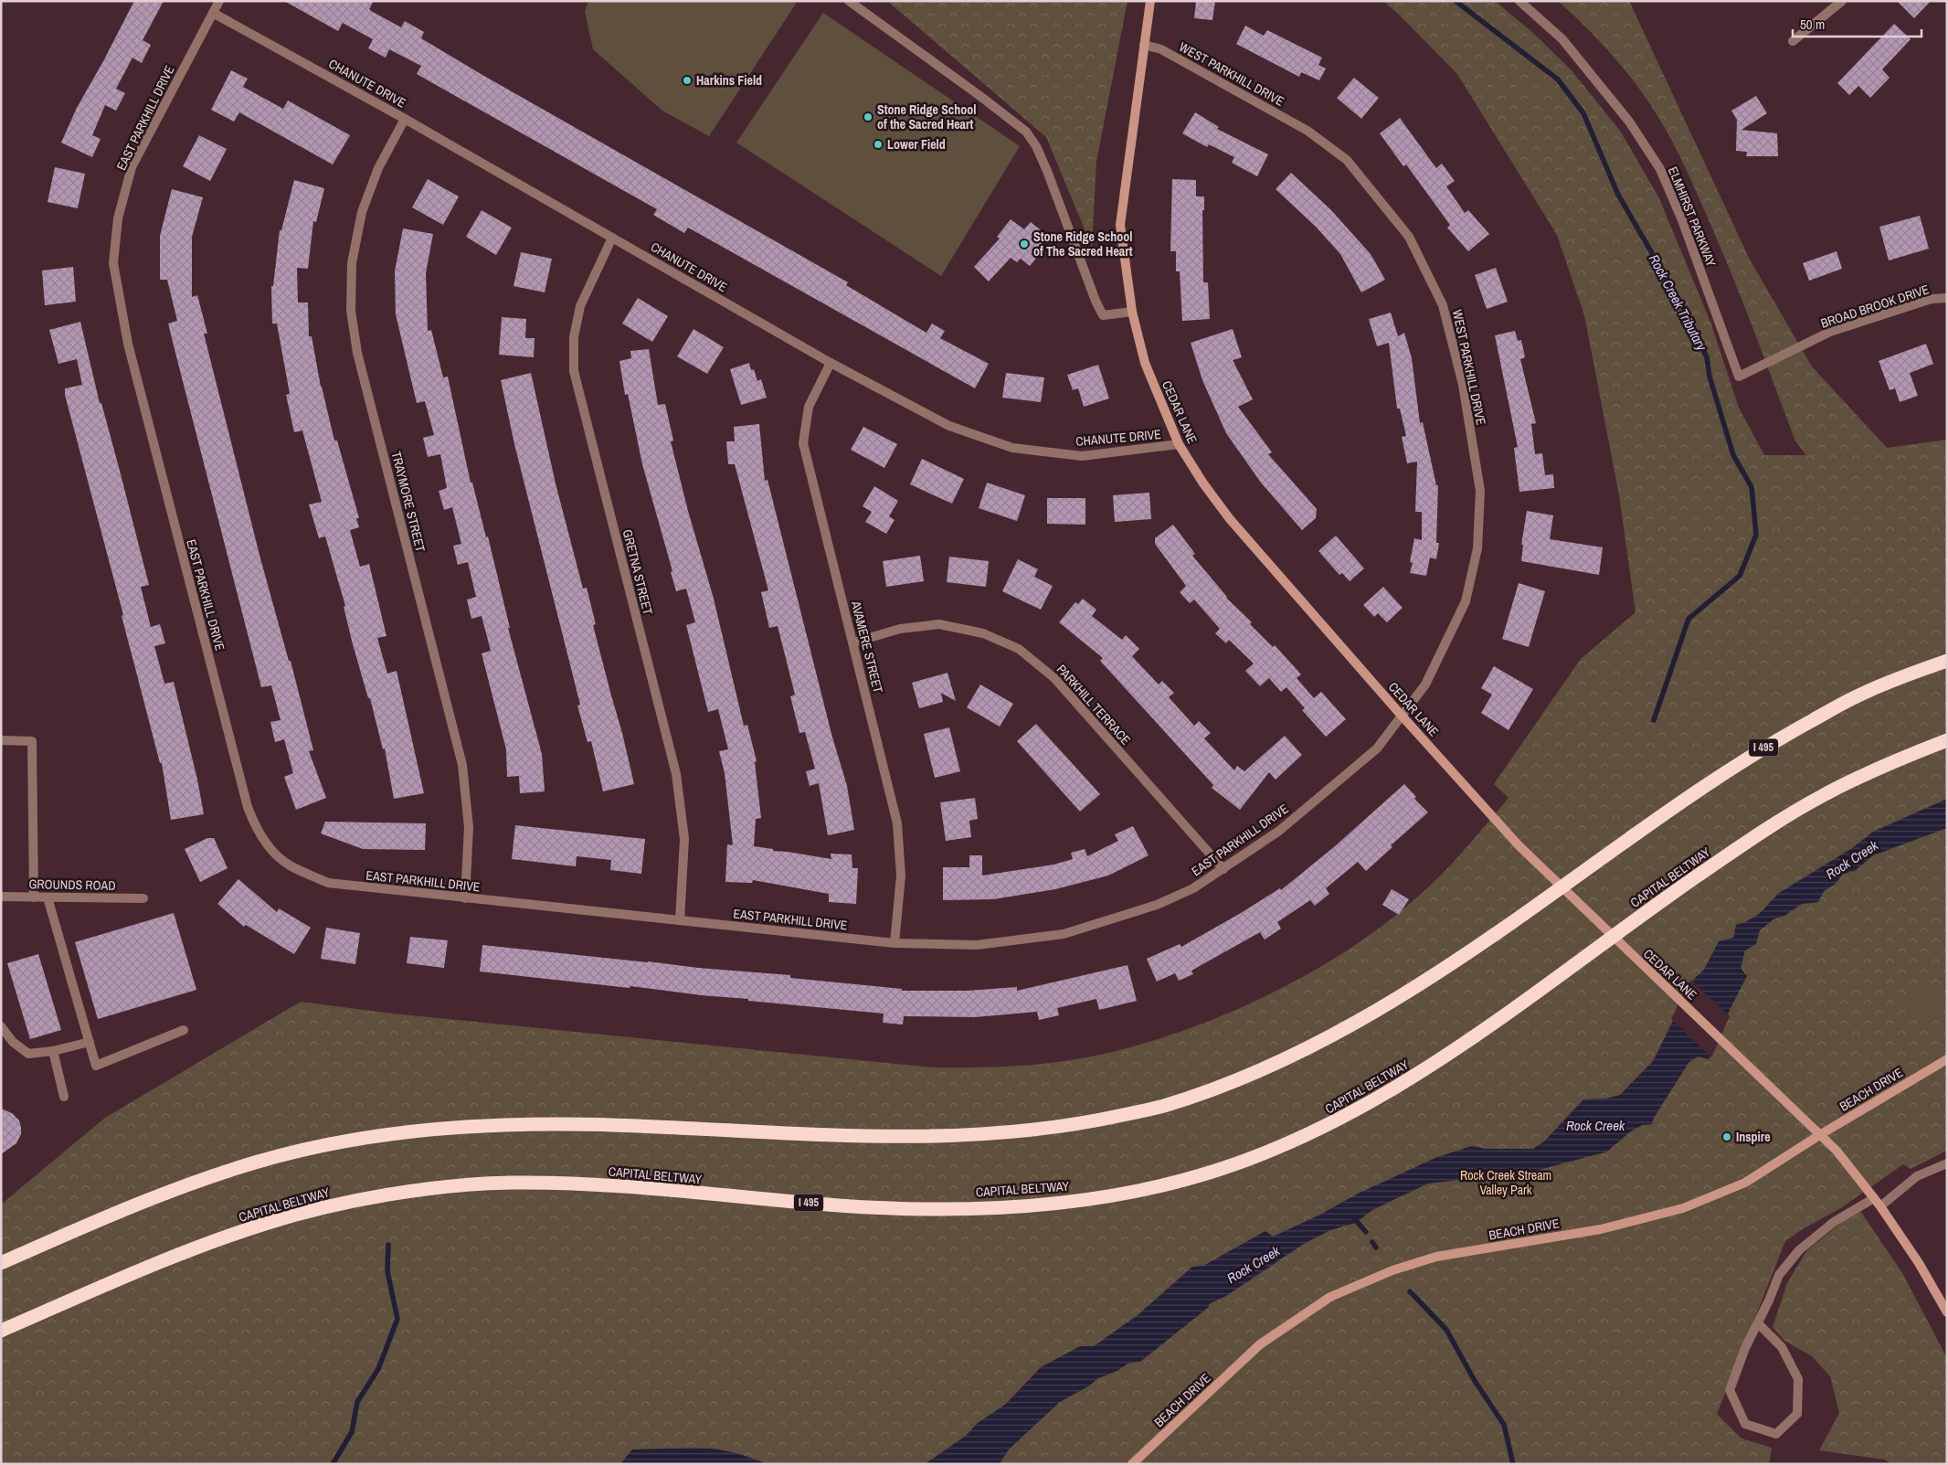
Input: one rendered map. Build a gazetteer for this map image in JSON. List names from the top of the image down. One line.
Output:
{"streets":{"highway":["I 495","CAPITAL BELTWAY"],"street":["WEST PARKHILL DRIVE","CHANUTE DRIVE","EAST PARKHILL DRIVE","ELMHIRST PARKWAY","BROAD BROOK DRIVE","CEDAR LANE","TRAYMORE STREET","GRETNA STREET","AVAMERE STREET","PARKHILL TERRACE","GROUNDS ROAD","BEACH DRIVE"]},"crossings":[["WEST PARKHILL DRIVE","EAST PARKHILL DRIVE"],["WEST PARKHILL DRIVE","CEDAR LANE"],["CHANUTE DRIVE","EAST PARKHILL DRIVE"],["CHANUTE DRIVE","CEDAR LANE"],["CHANUTE DRIVE","TRAYMORE STREET"],["CHANUTE DRIVE","GRETNA STREET"],["CHANUTE DRIVE","AVAMERE STREET"],["EAST PARKHILL DRIVE","CEDAR LANE"],["EAST PARKHILL DRIVE","TRAYMORE STREET"],["EAST PARKHILL DRIVE","GRETNA STREET"],["EAST PARKHILL DRIVE","AVAMERE STREET"],["EAST PARKHILL DRIVE","PARKHILL TERRACE"],["ELMHIRST PARKWAY","BROAD BROOK DRIVE"],["CEDAR LANE","BEACH DRIVE"],["AVAMERE STREET","PARKHILL TERRACE"]],"water":["Rock Creek Tributary","Rock Creek"],"parks":["Rock Creek Stream Valley Park"],"places":["Harkins Field","Stone Ridge School of the Sacred Heart","Lower Field","Stone Ridge School of The Sacred Heart","Inspire"],"scale_bar":"50 m"}
